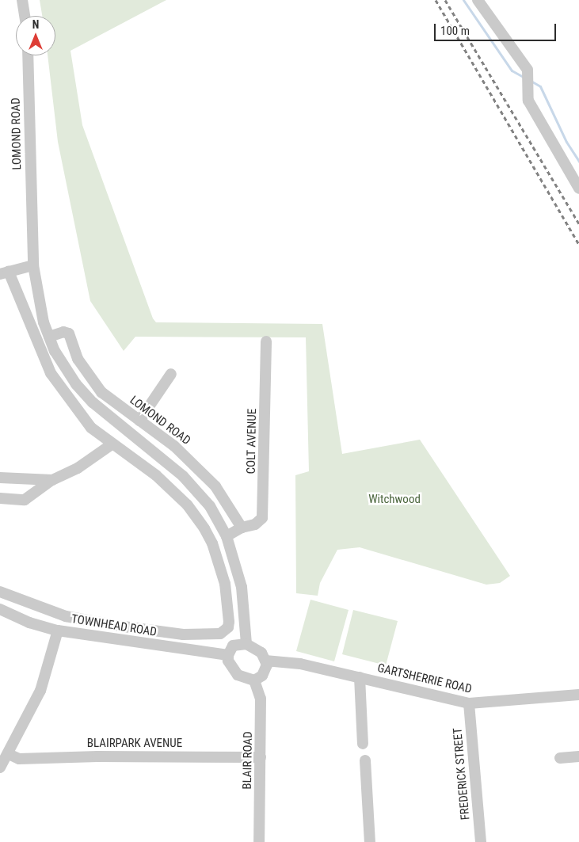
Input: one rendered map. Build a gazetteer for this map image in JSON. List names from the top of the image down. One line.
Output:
{"streets":{"street":["LOMOND ROAD","COLT AVENUE","TOWNHEAD ROAD","GARTSHERRIE ROAD","BLAIRPARK AVENUE","BLAIR ROAD","FREDERICK STREET"]},"crossings":[["LOMOND ROAD","COLT AVENUE"],["LOMOND ROAD","TOWNHEAD ROAD"],["LOMOND ROAD","GARTSHERRIE ROAD"],["LOMOND ROAD","BLAIR ROAD"],["TOWNHEAD ROAD","GARTSHERRIE ROAD"],["TOWNHEAD ROAD","BLAIR ROAD"],["GARTSHERRIE ROAD","BLAIR ROAD"],["GARTSHERRIE ROAD","FREDERICK STREET"],["BLAIRPARK AVENUE","BLAIR ROAD"]],"parks":["Witchwood"],"scale_bar":"100 m","north":"top"}
